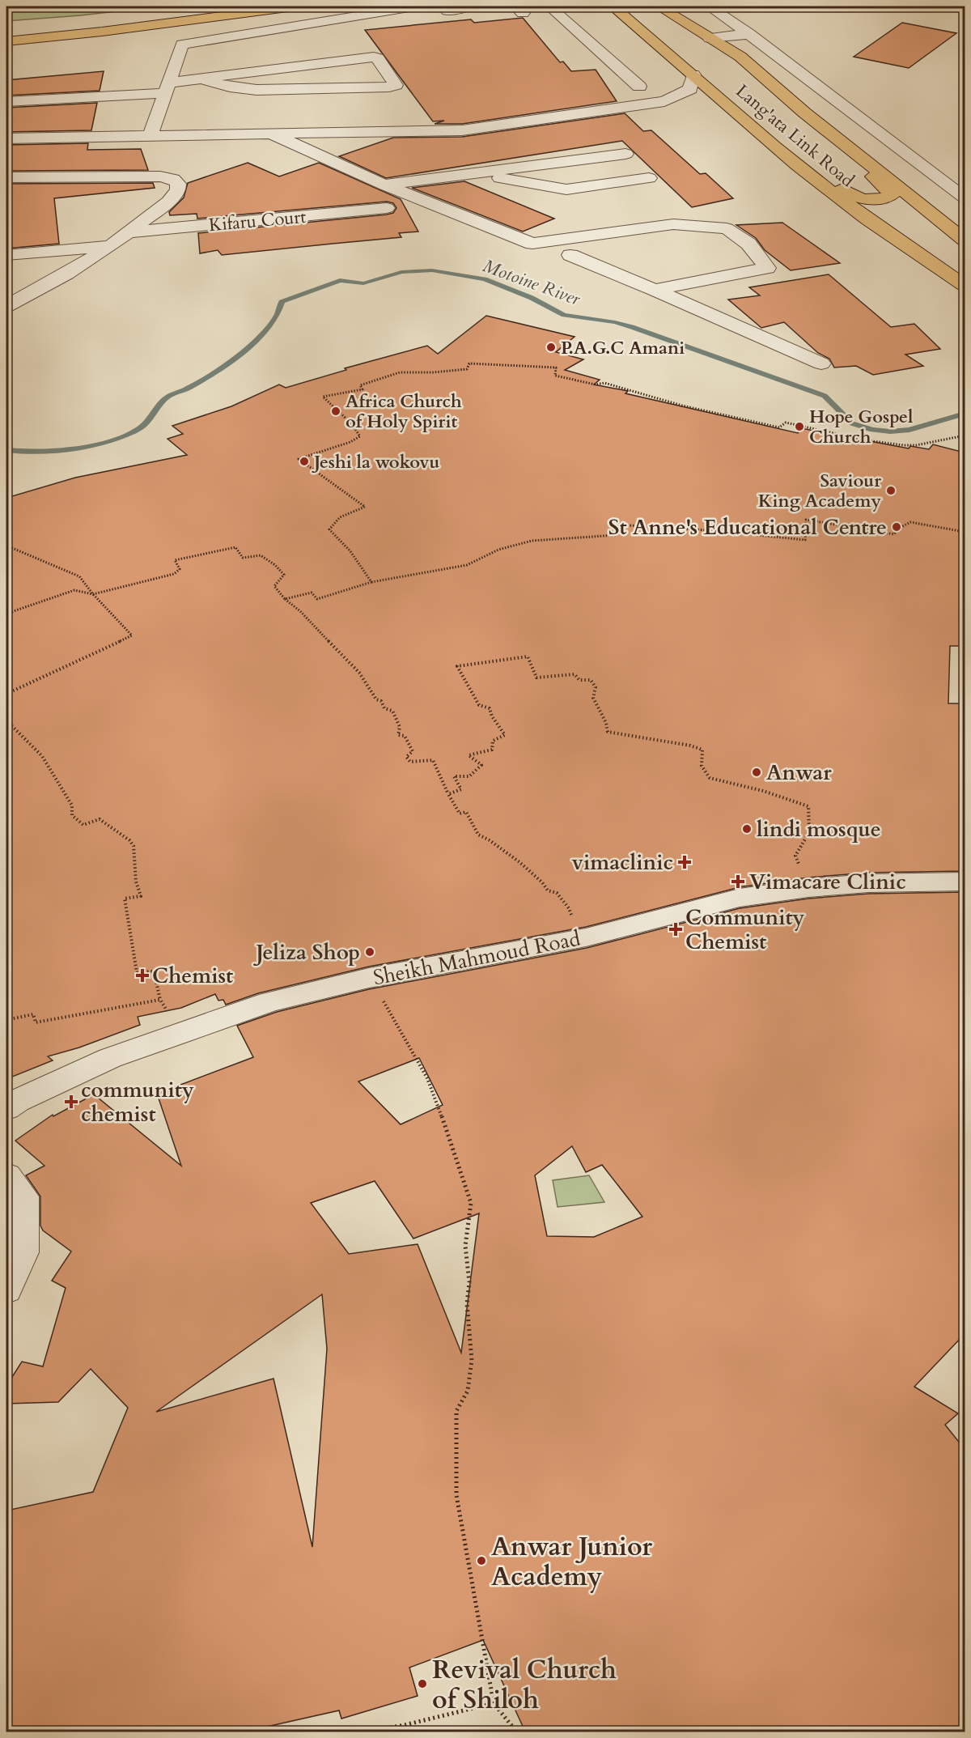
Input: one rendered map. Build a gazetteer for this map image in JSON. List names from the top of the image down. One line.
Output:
{"streets":{"main road":["Lang'ata Link Road"],"street":["Kifaru Court","Sheikh Mahmoud Road"]},"water":["Motoine River"],"places":{"other":["P.A.G.C Amani","Africa Church of Holy Spirit","Hope Gospel Church","Jeshi la wokovu","Saviour King Academy","St Anne's Educational Centre","Anwar","lindi mosque","Jeliza Shop","Anwar Junior Academy","Revival Church of Shiloh"],"health":["vimaclinic","Vimacare Clinic","Community Chemist","Chemist","community chemist"]}}
